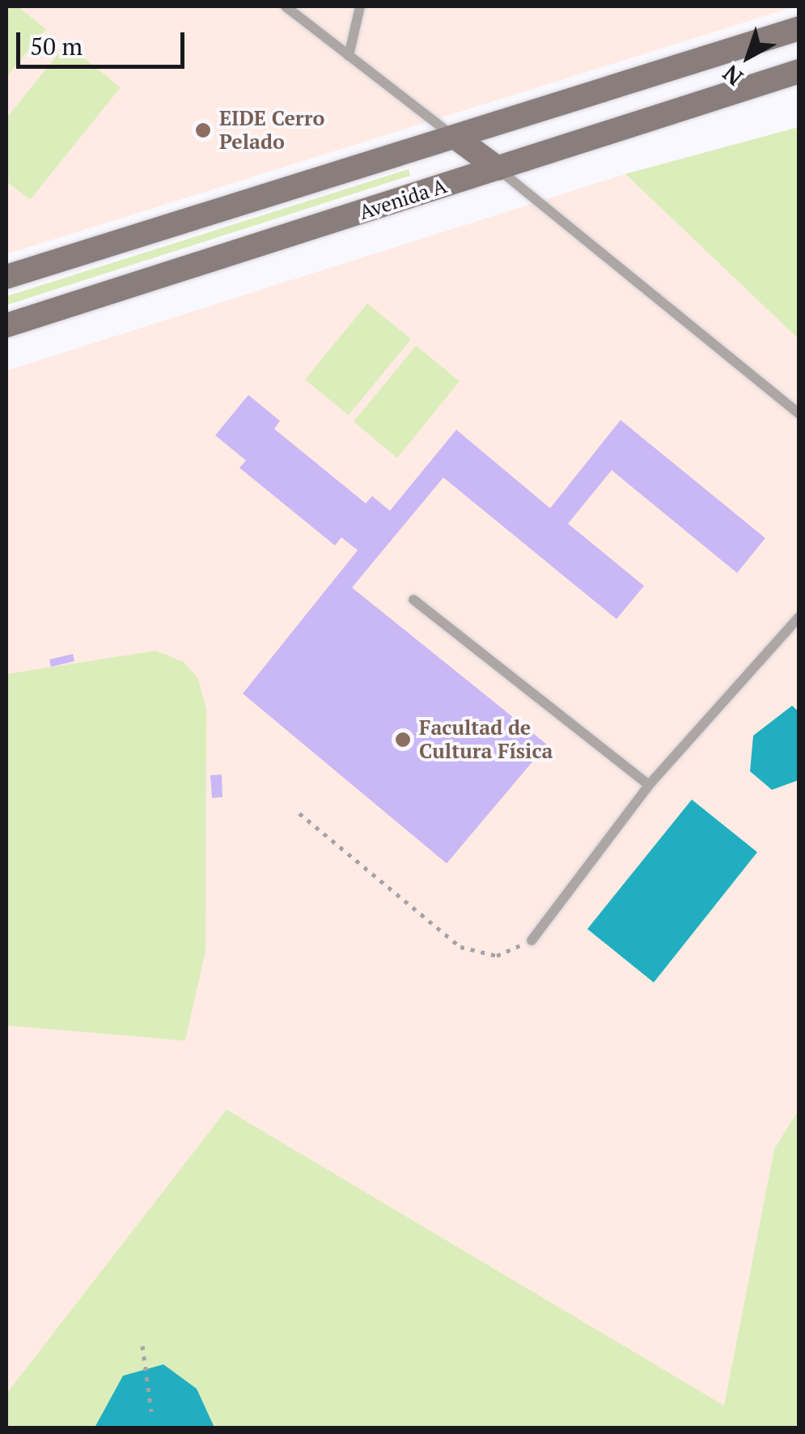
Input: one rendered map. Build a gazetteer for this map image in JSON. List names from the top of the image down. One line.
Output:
{"streets":{"main road":["Avenida A"]},"places":["EIDE Cerro Pelado","Facultad de Cultura Física"],"scale_bar":"50 m","north":"bottom left"}
